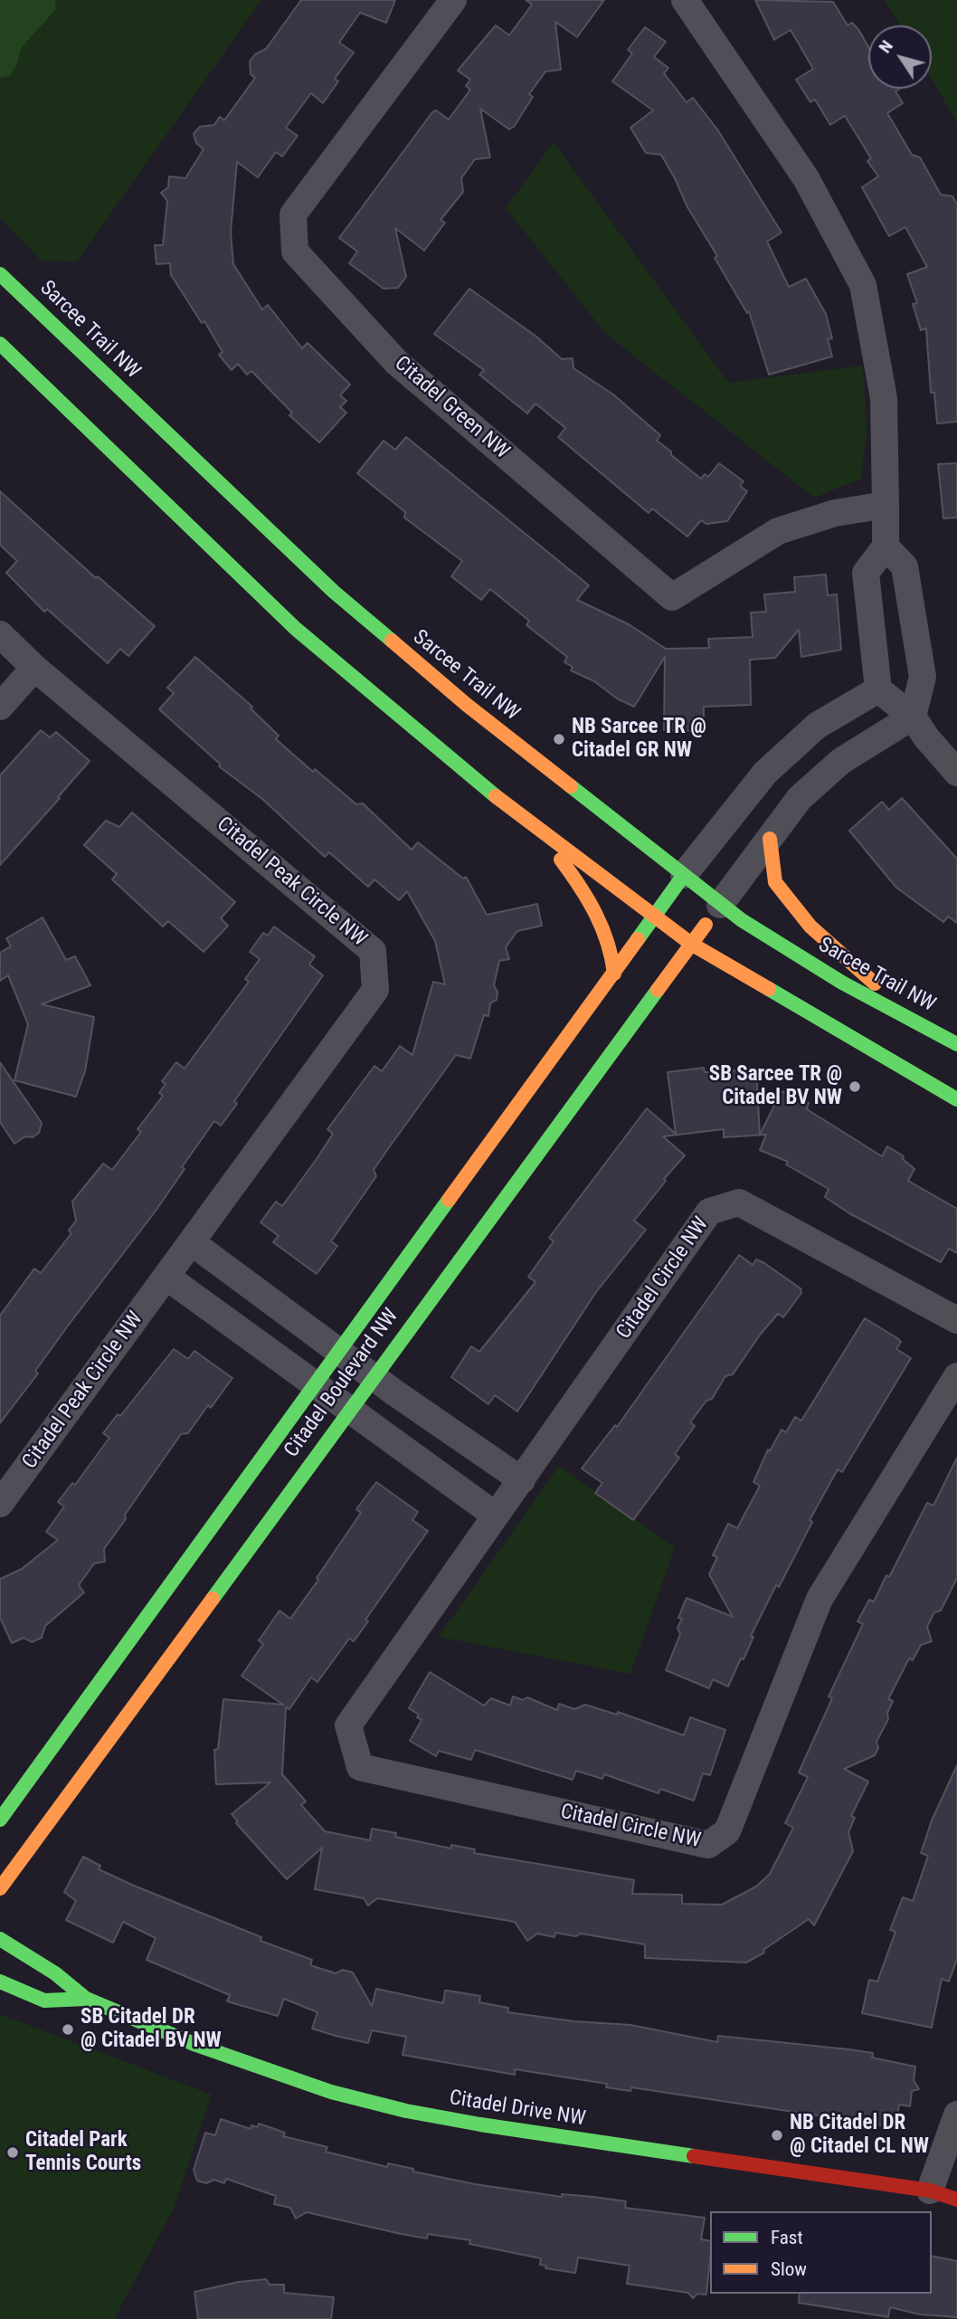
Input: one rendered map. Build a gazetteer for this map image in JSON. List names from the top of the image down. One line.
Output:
{"streets":{"street":["Sarcee Trail NW","Citadel Green NW","Citadel Peak Circle NW","Citadel Circle NW","Citadel Boulevard NW","Citadel Drive NW"]},"crossings":[["Sarcee Trail NW","Citadel Boulevard NW"]],"places":["NB Sarcee TR @ Citadel GR NW","SB Sarcee TR @ Citadel BV NW","SB Citadel DR @ Citadel BV NW","NB Citadel DR @ Citadel CL NW","Citadel Park Tennis Courts"],"legend":["Fast","Slow"],"north":"top left"}
